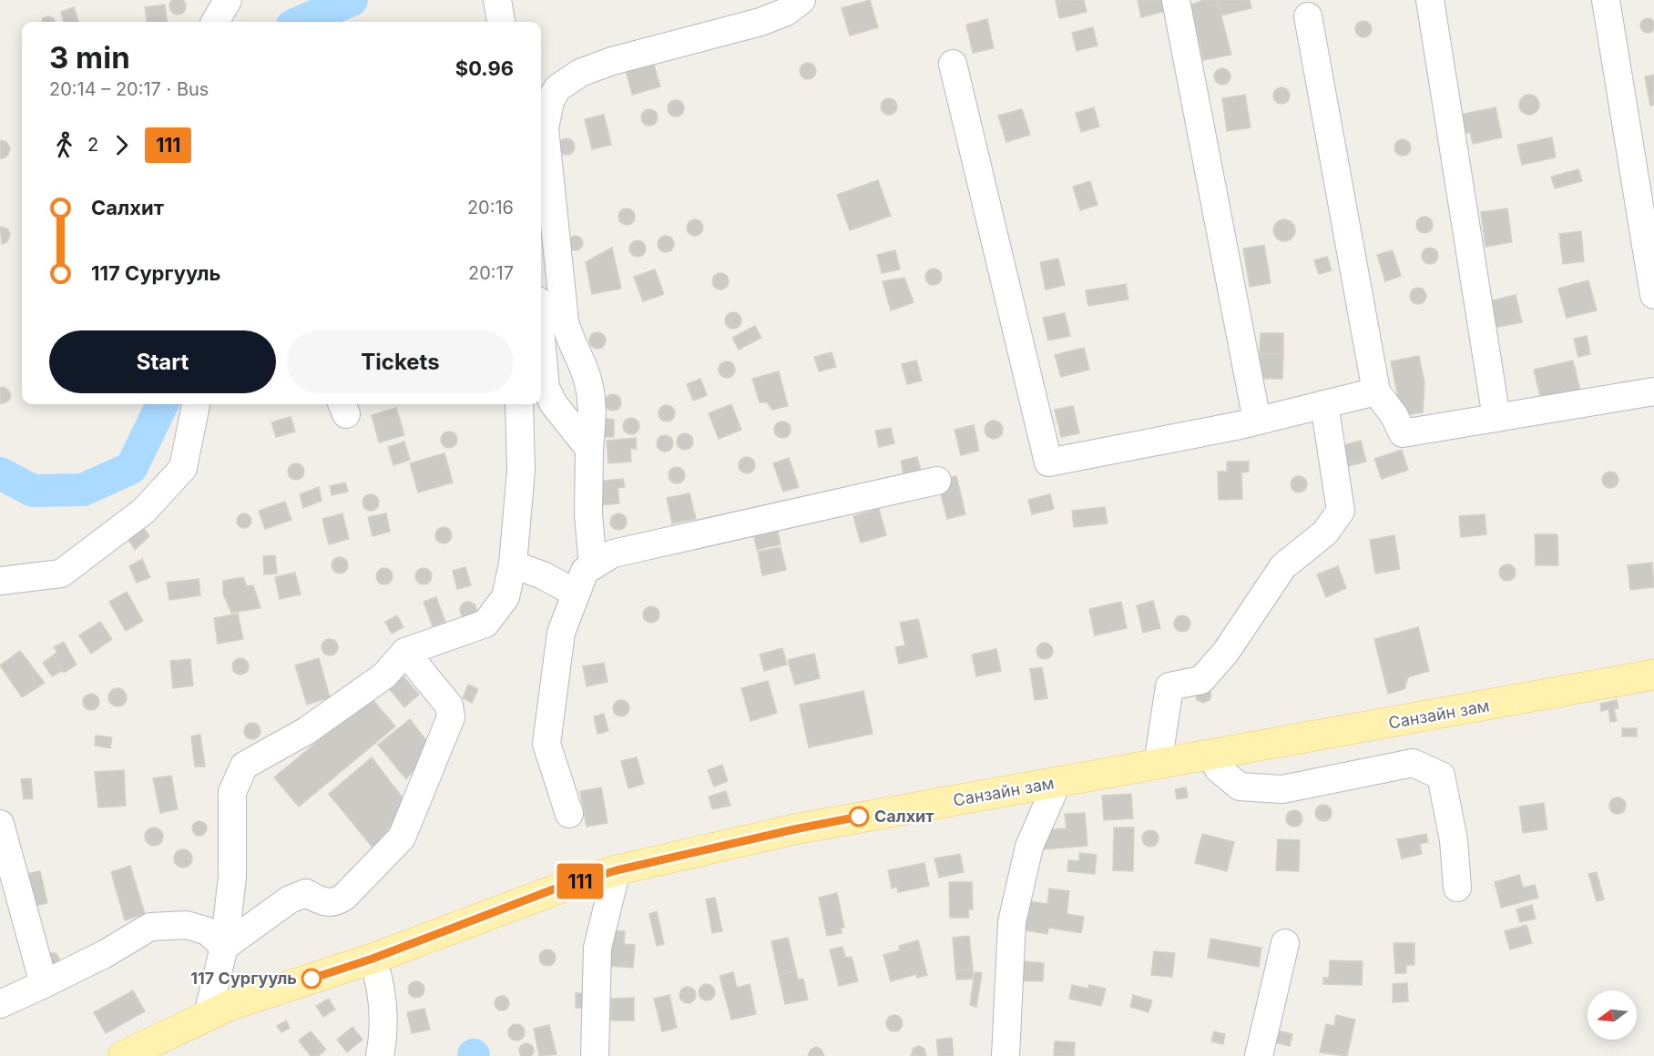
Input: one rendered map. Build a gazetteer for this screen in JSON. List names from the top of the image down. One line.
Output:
{"streets":{"main road":["Санзайн зам"]},"places":["Салхит","117 Сургууль"],"lines":["bus line 111"],"north":"left","page":{"on_map":"111","heading":["3 min","20:14 – 20:17 · Bus","$0.96"],"legs":["2","111"],"list":[{"name":"Салхит","value":"20:16"},{"name":"117 Сургууль","value":"20:17"}],"buttons":["Start","Tickets"]}}
